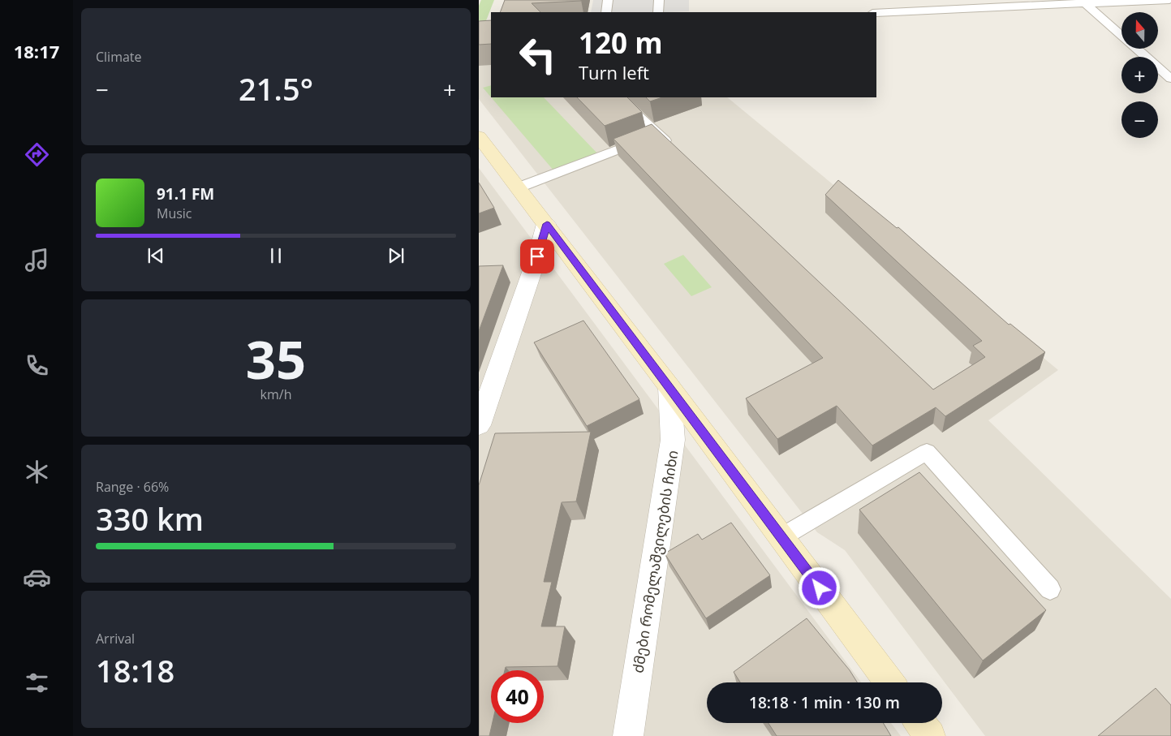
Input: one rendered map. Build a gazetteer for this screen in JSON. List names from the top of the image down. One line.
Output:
{"streets":{"street":["ძმები რომელაშვილების ჩიხი"]},"north":"top","page":{"tabs":"18:17","tile":["Climate",["35","km/h"],["Range · 66%","330 km"],["Arrival","18:18"]],"map_buttons":["+","−"],"turn":["120 m","Turn left"],"heat":["−","21.5°","+"],"song":["91.1 FM","Music"],"limit":"40","trip":"18:18 · 1 min · 130 m"}}
